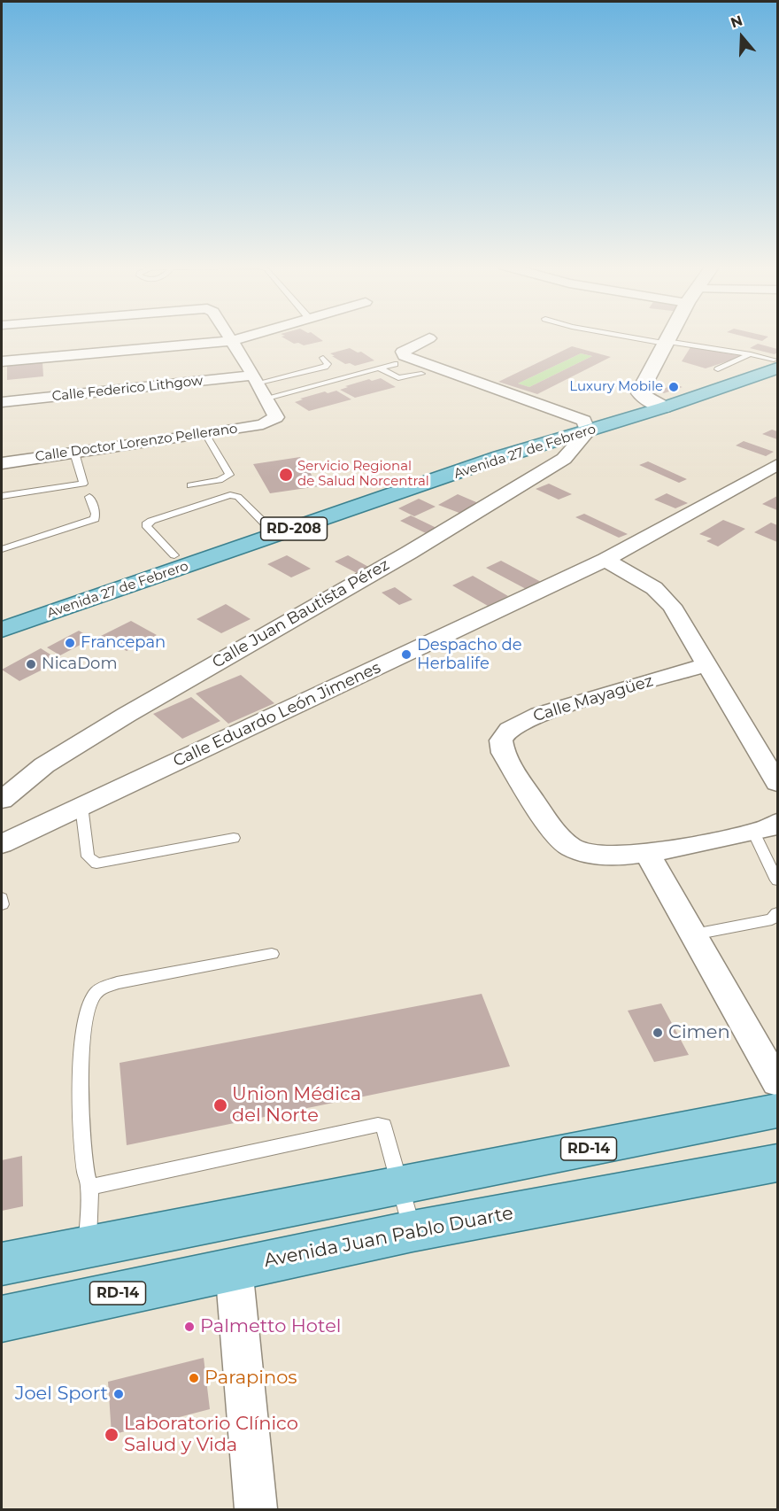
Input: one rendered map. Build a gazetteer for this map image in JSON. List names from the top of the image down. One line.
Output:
{"streets":{"main road":["Avenida 27 de Febrero","RD-208","RD-14","Avenida Juan Pablo Duarte"],"street":["Calle Federico Lithgow","Calle Doctor Lorenzo Pellerano","Calle Juan Bautista Pérez","Calle Mayagüez","Calle Eduardo León Jimenes"]},"crossings":[["Avenida 27 de Febrero","Calle Juan Bautista Pérez"]],"places":["Luxury Mobile","Servicio Regional de Salud Norcentral","Francepan","Despacho de Herbalife","NicaDom","Cimen","Union Médica del Norte","Palmetto Hotel","Parapinos","Joel Sport","Laboratorio Clínico Salud y Vida"],"north":"top"}
